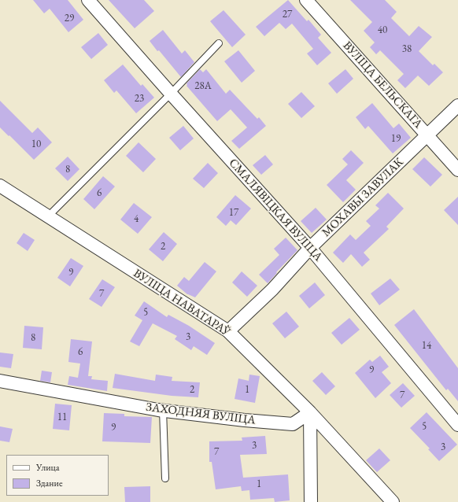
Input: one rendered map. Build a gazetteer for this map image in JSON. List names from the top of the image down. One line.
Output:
{"streets":{"street":["ВУЛІЦА БЕЛЬСКАГА","МОХАВЫ ЗАВУЛАК","СМАЛЯВІЦКАЯ ВУЛІЦА","ВУЛІЦА НАВАТАРАЎ","ЗАХОДНЯЯ ВУЛІЦА"]},"crossings":[["ВУЛІЦА БЕЛЬСКАГА","МОХАВЫ ЗАВУЛАК"],["МОХАВЫ ЗАВУЛАК","СМАЛЯВІЦКАЯ ВУЛІЦА"],["МОХАВЫ ЗАВУЛАК","ВУЛІЦА НАВАТАРАЎ"],["ВУЛІЦА НАВАТАРАЎ","ЗАХОДНЯЯ ВУЛІЦА"]],"house_numbers":["27","29","40","38","28А","23","19","10","8","6","17","4","2","9","7","5","3","8","14","6","9","2","1","7","11","5","9","3","3","7","1"],"legend":["Улица","Здание"]}
